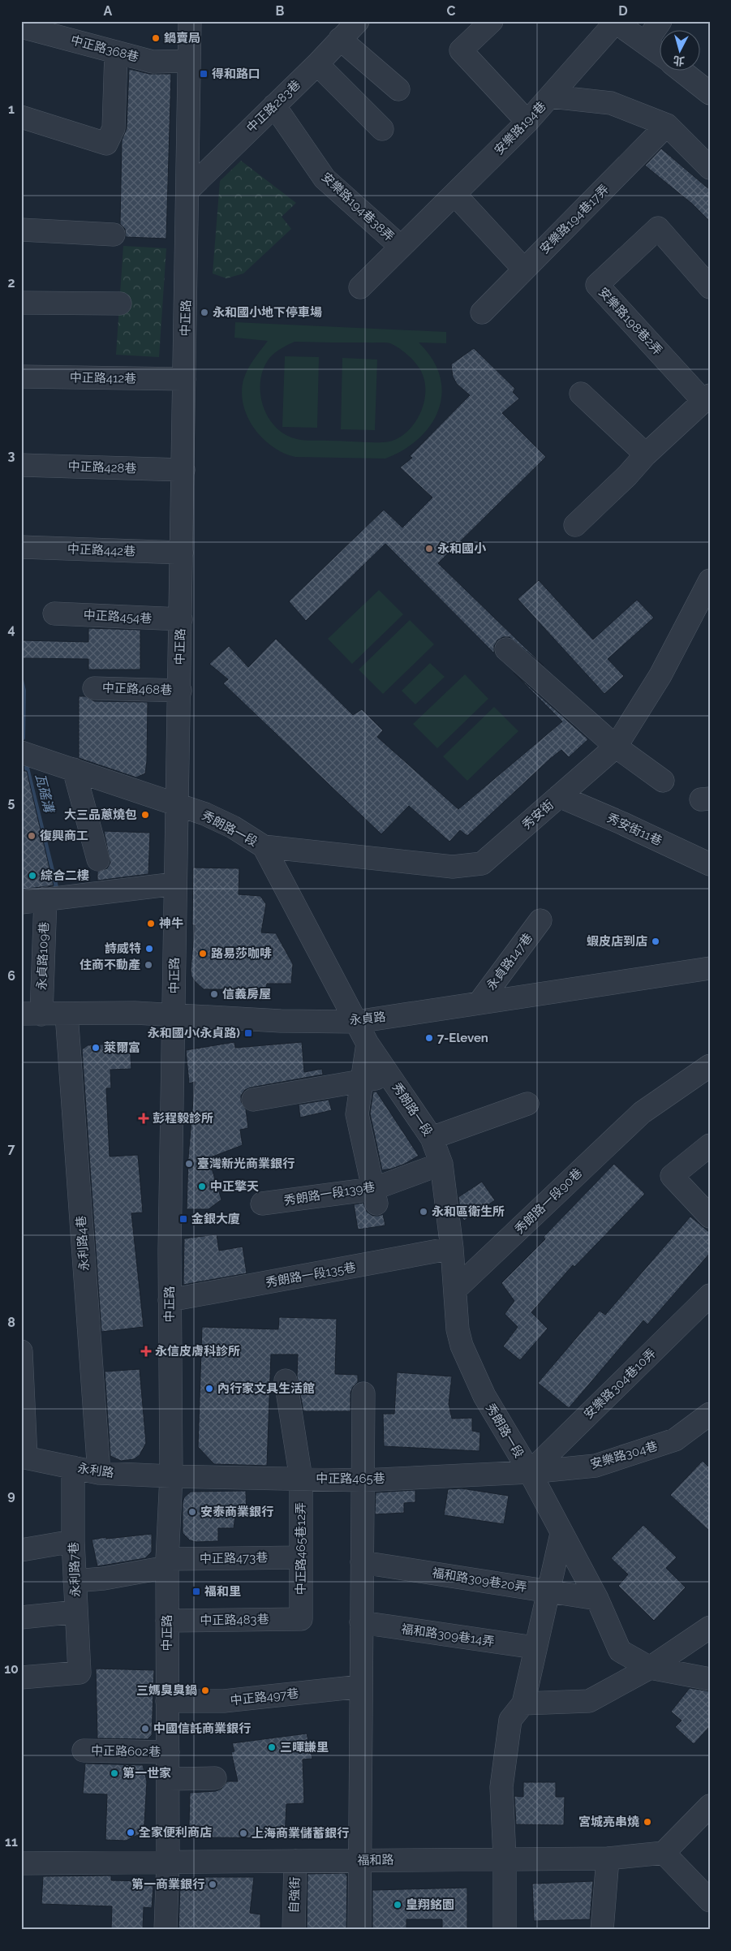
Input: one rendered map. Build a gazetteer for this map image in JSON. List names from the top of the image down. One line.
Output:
{"streets":{"street":["中正路368巷","中正路283巷","安樂路194巷","安樂路194巷38弄","安樂路194巷17弄","中正路","安樂路198巷2弄","中正路412巷","中正路428巷","中正路442巷","中正路454巷","中正路468巷","秀安街","秀朗路一段","秀安街11巷","永貞路109巷","永貞路147巷","永貞路","秀朗路一段139巷","秀朗路一段90巷","永利路4巷","秀朗路一段135巷","安樂路304巷10弄","安樂路304巷","永利路","中正路465巷","中正路465巷12弄","中正路473巷","永利路7巷","福和路309巷20弄","中正路483巷","福和路309巷14弄","中正路497巷","中正路602巷","福和路","自強街"]},"crossings":[["中正路368巷","中正路"],["中正路283巷","安樂路194巷38弄"],["中正路283巷","中正路"],["安樂路194巷","安樂路194巷38弄"],["安樂路194巷","安樂路194巷17弄"],["中正路","中正路412巷"],["中正路","中正路428巷"],["中正路","中正路442巷"],["中正路","中正路454巷"],["中正路","中正路468巷"],["中正路","秀朗路一段"],["中正路","永貞路"],["中正路","秀朗路一段135巷"],["中正路","永利路"],["中正路","中正路465巷"],["中正路","中正路473巷"],["中正路","中正路483巷"],["中正路","中正路497巷"],["中正路","中正路602巷"],["中正路","福和路"],["秀安街","秀朗路一段"],["秀安街","秀安街11巷"],["秀朗路一段","永貞路"],["秀朗路一段","秀朗路一段139巷"],["秀朗路一段","秀朗路一段90巷"],["秀朗路一段","秀朗路一段135巷"],["秀朗路一段","安樂路304巷10弄"],["秀朗路一段","安樂路304巷"],["秀朗路一段","中正路465巷"],["秀朗路一段","福和路309巷20弄"],["永貞路109巷","永貞路"],["永貞路147巷","永貞路"],["永貞路","永利路4巷"],["永利路4巷","永利路"],["安樂路304巷10弄","安樂路304巷"],["安樂路304巷10弄","中正路465巷"],["安樂路304巷","中正路465巷"],["永利路","中正路465巷"],["永利路","永利路7巷"],["中正路465巷","中正路465巷12弄"],["中正路465巷12弄","中正路473巷"],["中正路465巷12弄","中正路483巷"],["中正路473巷","永利路7巷"],["福和路","自強街"]],"water":["瓦磘溝"],"places":{"other":["鍋賣局","永和國小地下停車場","永和國小","大三品蔥燒包","復興商工","綜合二樓","神牛","蝦皮店到店","詩威特","路易莎咖啡","住商不動產","信義房屋","7-Eleven","萊爾富","臺灣新光商業銀行","中正擎天","永和區衛生所","內行家文具生活館","安泰商業銀行","三媽臭臭鍋","中國信託商業銀行","三暉謙里","第一世家","宮城亮串燒","全家便利商店","上海商業儲蓄銀行","第一商業銀行","皇翔銘園"],"transit":["得和路口","永和國小(永貞路)","金銀大廈","福和里"],"health":["彭程毅診所","永信皮膚科診所"]},"north":"bottom","grid":{"columns":["A","B","C","D"],"rows":["1","2","3","4","5","6","7","8","9","10","11"]}}
